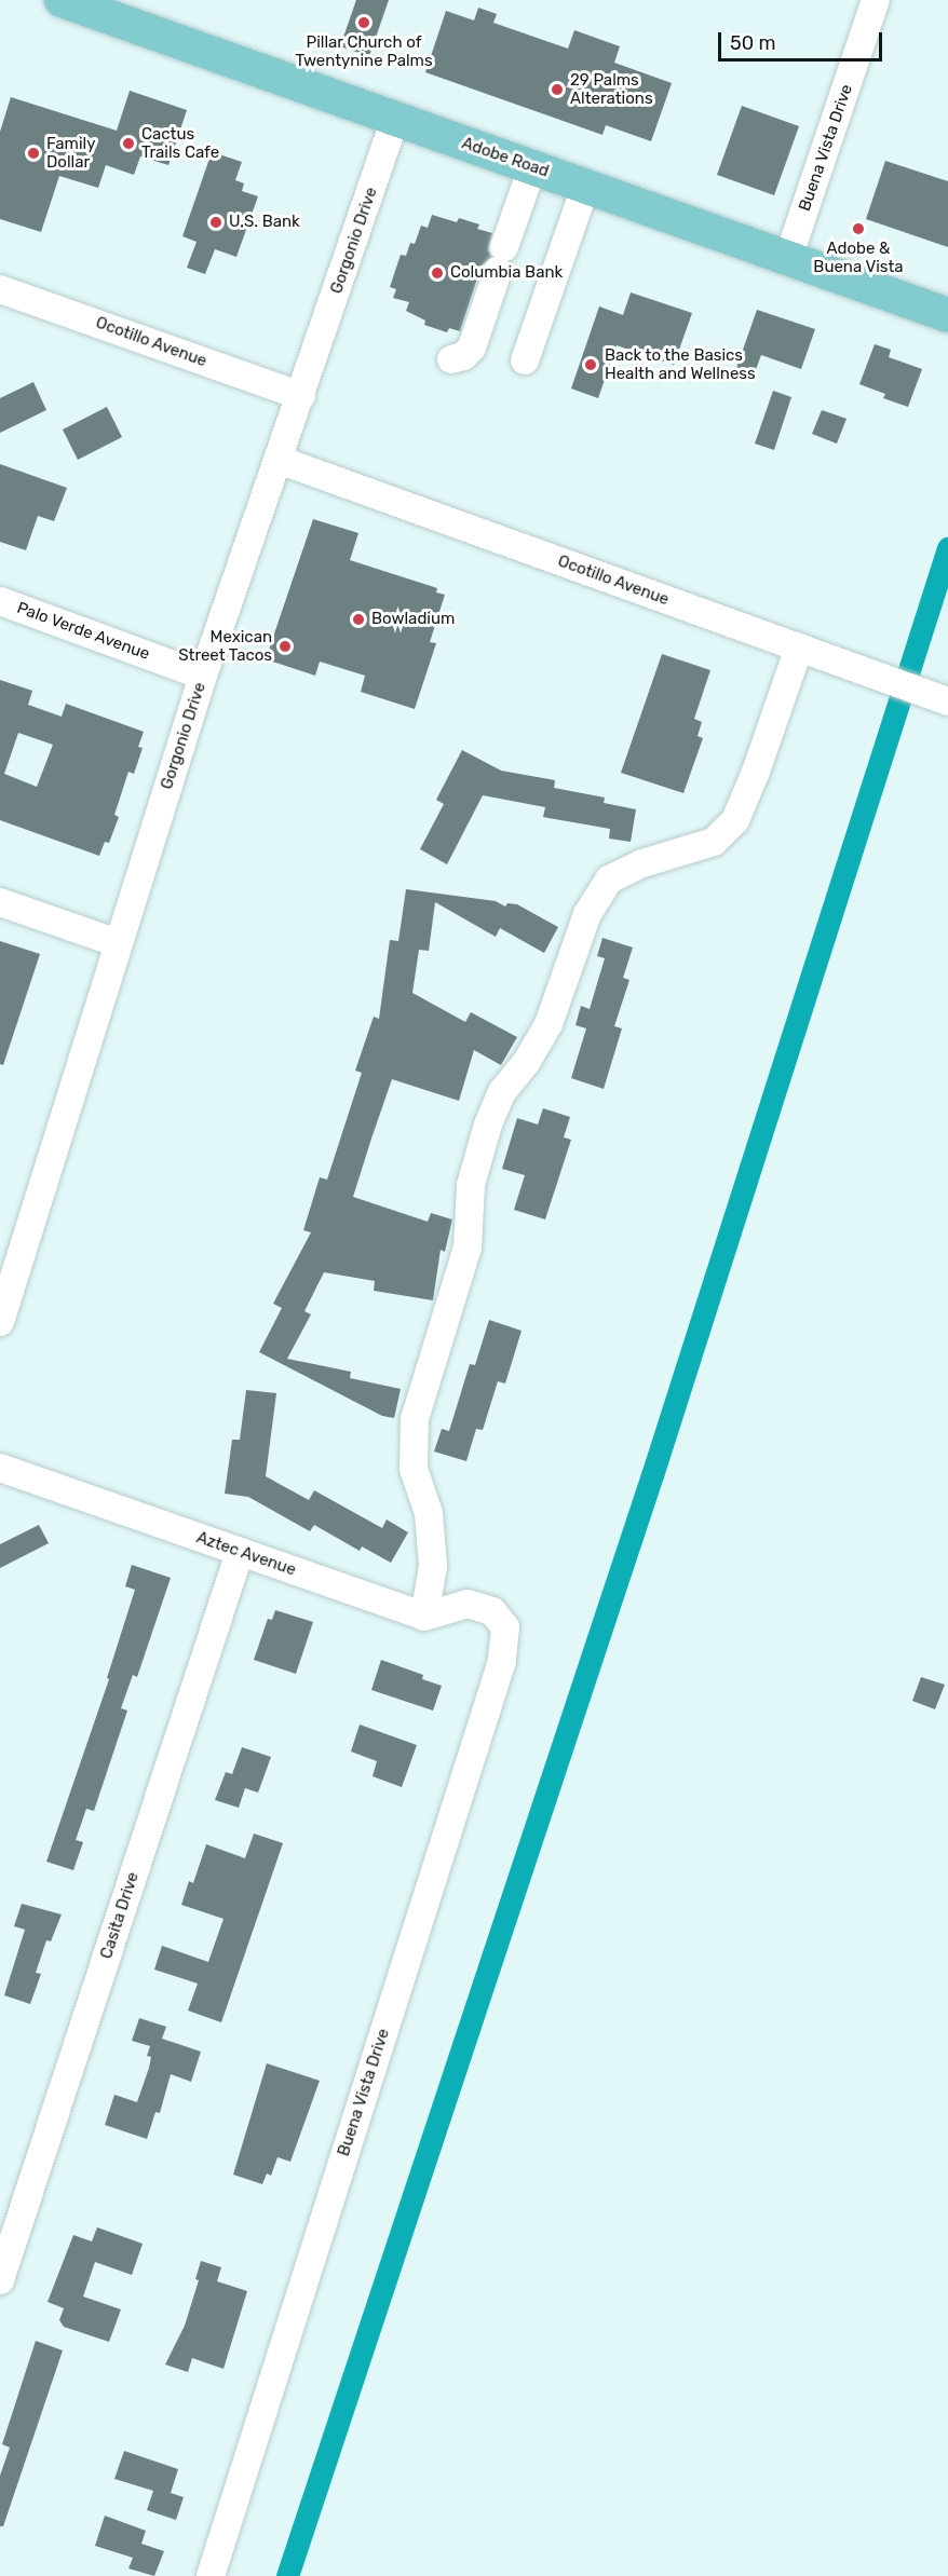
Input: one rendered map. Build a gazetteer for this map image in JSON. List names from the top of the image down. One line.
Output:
{"streets":{"main road":["Adobe Road"],"street":["Buena Vista Drive","Gorgonio Drive","Ocotillo Avenue","Palo Verde Avenue","Aztec Avenue","Casita Drive"]},"crossings":[["Buena Vista Drive","Adobe Road"],["Buena Vista Drive","Aztec Avenue"],["Adobe Road","Gorgonio Drive"],["Gorgonio Drive","Ocotillo Avenue"],["Gorgonio Drive","Palo Verde Avenue"],["Aztec Avenue","Casita Drive"]],"places":["Pillar Church of Twentynine Palms","29 Palms Alterations","Cactus Trails Cafe","Family Dollar","U.S. Bank","Adobe & Buena Vista","Columbia Bank","Back to the Basics Health and Wellness","Bowladium","Mexican Street Tacos"],"scale_bar":"50 m"}
